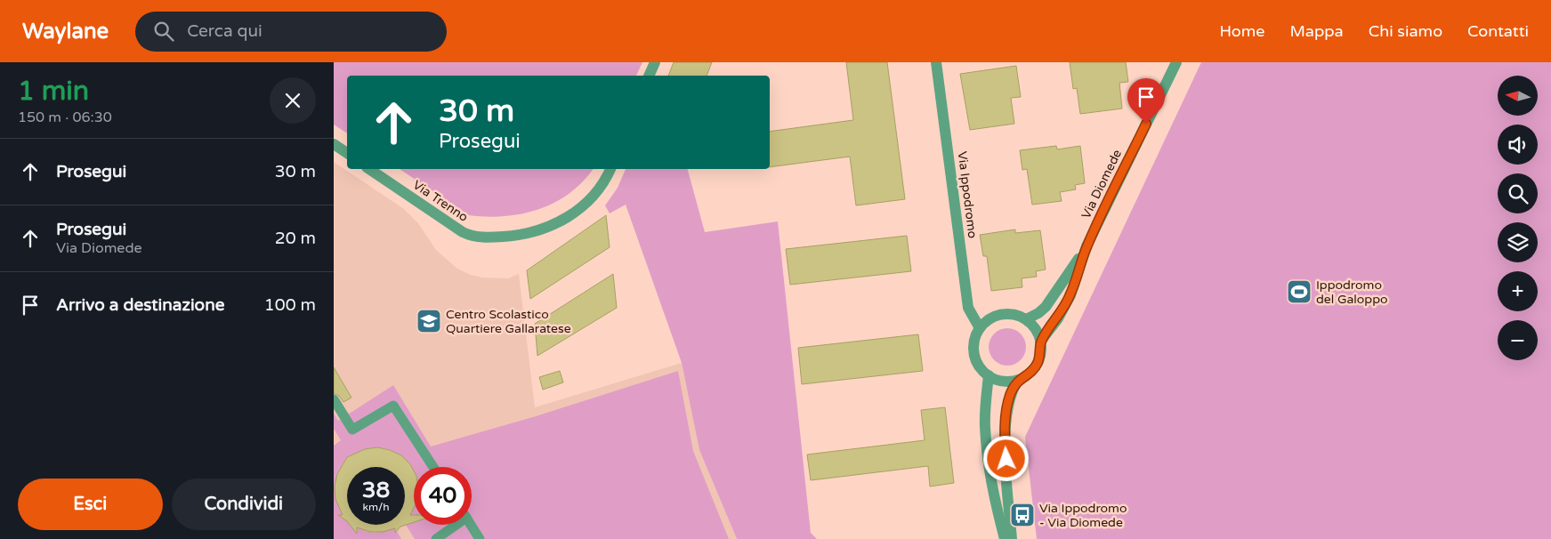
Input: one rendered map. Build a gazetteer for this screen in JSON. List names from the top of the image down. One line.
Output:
{"streets":{"street":["Via Diomede","Via Ippodromo","Via Trenno"]},"crossings":[["Via Diomede","Via Ippodromo"]],"places":{"sports":["Ippodromo del Galoppo"],"school or university":["Centro Scolastico Quartiere Gallaratese"],"bus stop":["Via Ippodromo - Via Diomede"]},"north":"left","page":{"header":"Waylane","search":"Cerca qui","nav":["Home","Mappa","Chi siamo","Contatti"],"heading":["1 min","150 m · 06:30"],"map_buttons":["+","−"],"turn":["30 m","Prosegui"],"list":[{"name":"Prosegui","value":"30 m"},{"name":"Prosegui","note":"Via Diomede","value":"20 m"},{"name":"Arrivo a destinazione","value":"100 m"}],"speed":"38 km/h","limit":"40","buttons":["Esci","Condividi"]}}
